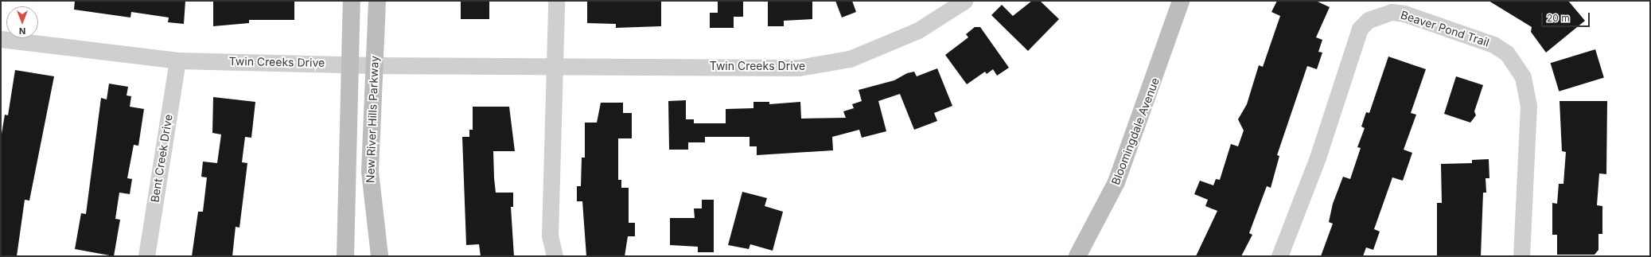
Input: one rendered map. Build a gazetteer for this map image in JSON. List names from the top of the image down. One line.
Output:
{"streets":{"street":["Beaver Pond Trail","Twin Creeks Drive","New River Hills Parkway","Bloomingdale Avenue","Bent Creek Drive"]},"crossings":[["Twin Creeks Drive","New River Hills Parkway"],["Twin Creeks Drive","Bent Creek Drive"]],"scale_bar":"20 m","north":"bottom"}
